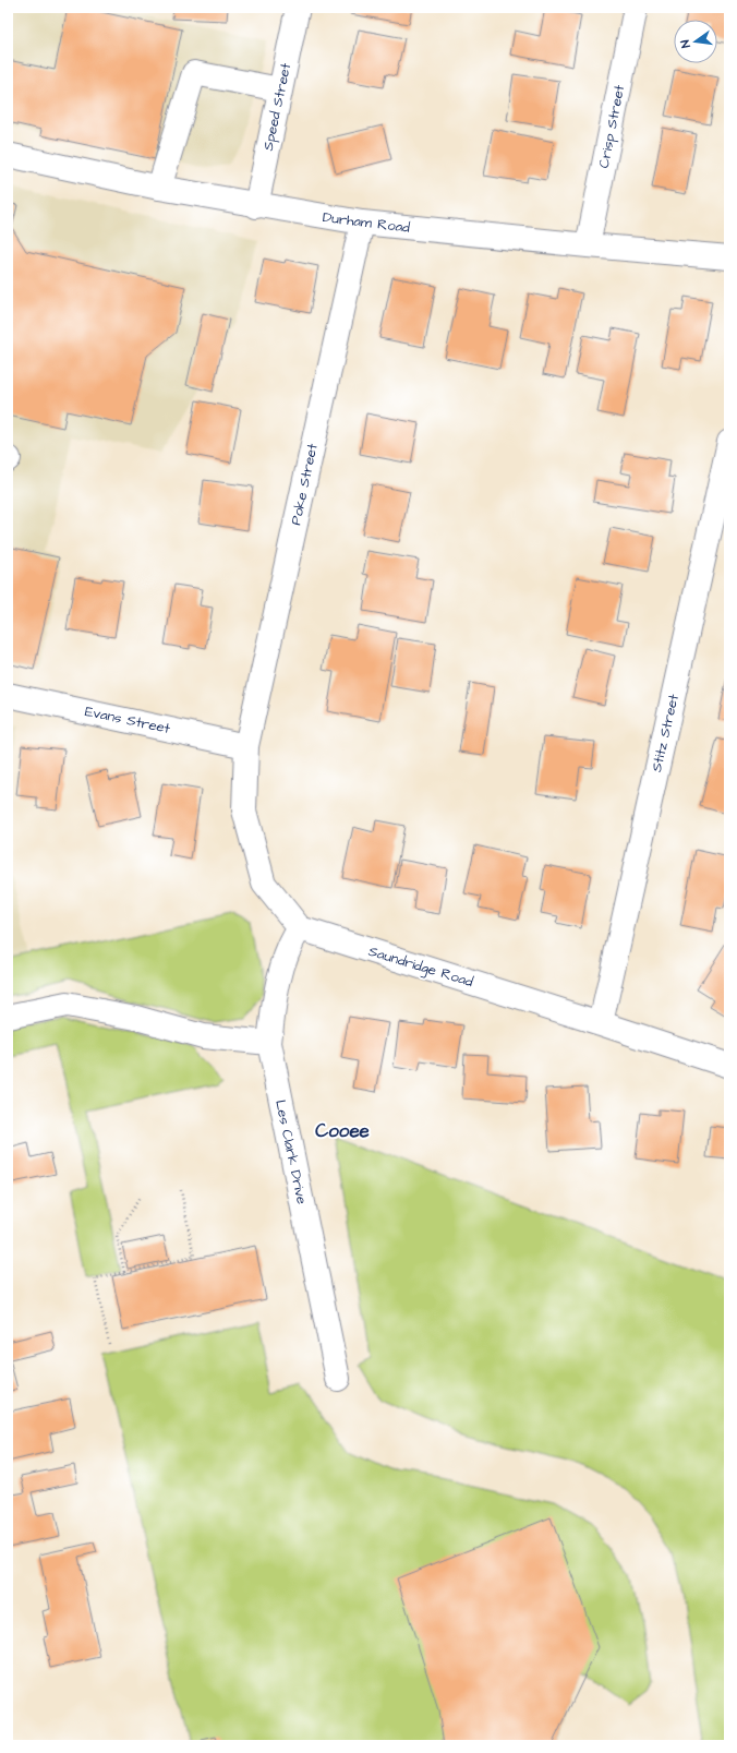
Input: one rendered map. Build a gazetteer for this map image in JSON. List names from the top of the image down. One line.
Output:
{"streets":{"street":["Speed Street","Crisp Street","Durham Road","Poke Street","Evans Street","Stitz Street","Saundridge Road","Les Clark Drive"]},"crossings":[["Speed Street","Durham Road"],["Crisp Street","Durham Road"],["Durham Road","Poke Street"],["Poke Street","Evans Street"],["Stitz Street","Saundridge Road"],["Saundridge Road","Les Clark Drive"]],"districts":["Cooee"],"north":"left"}
